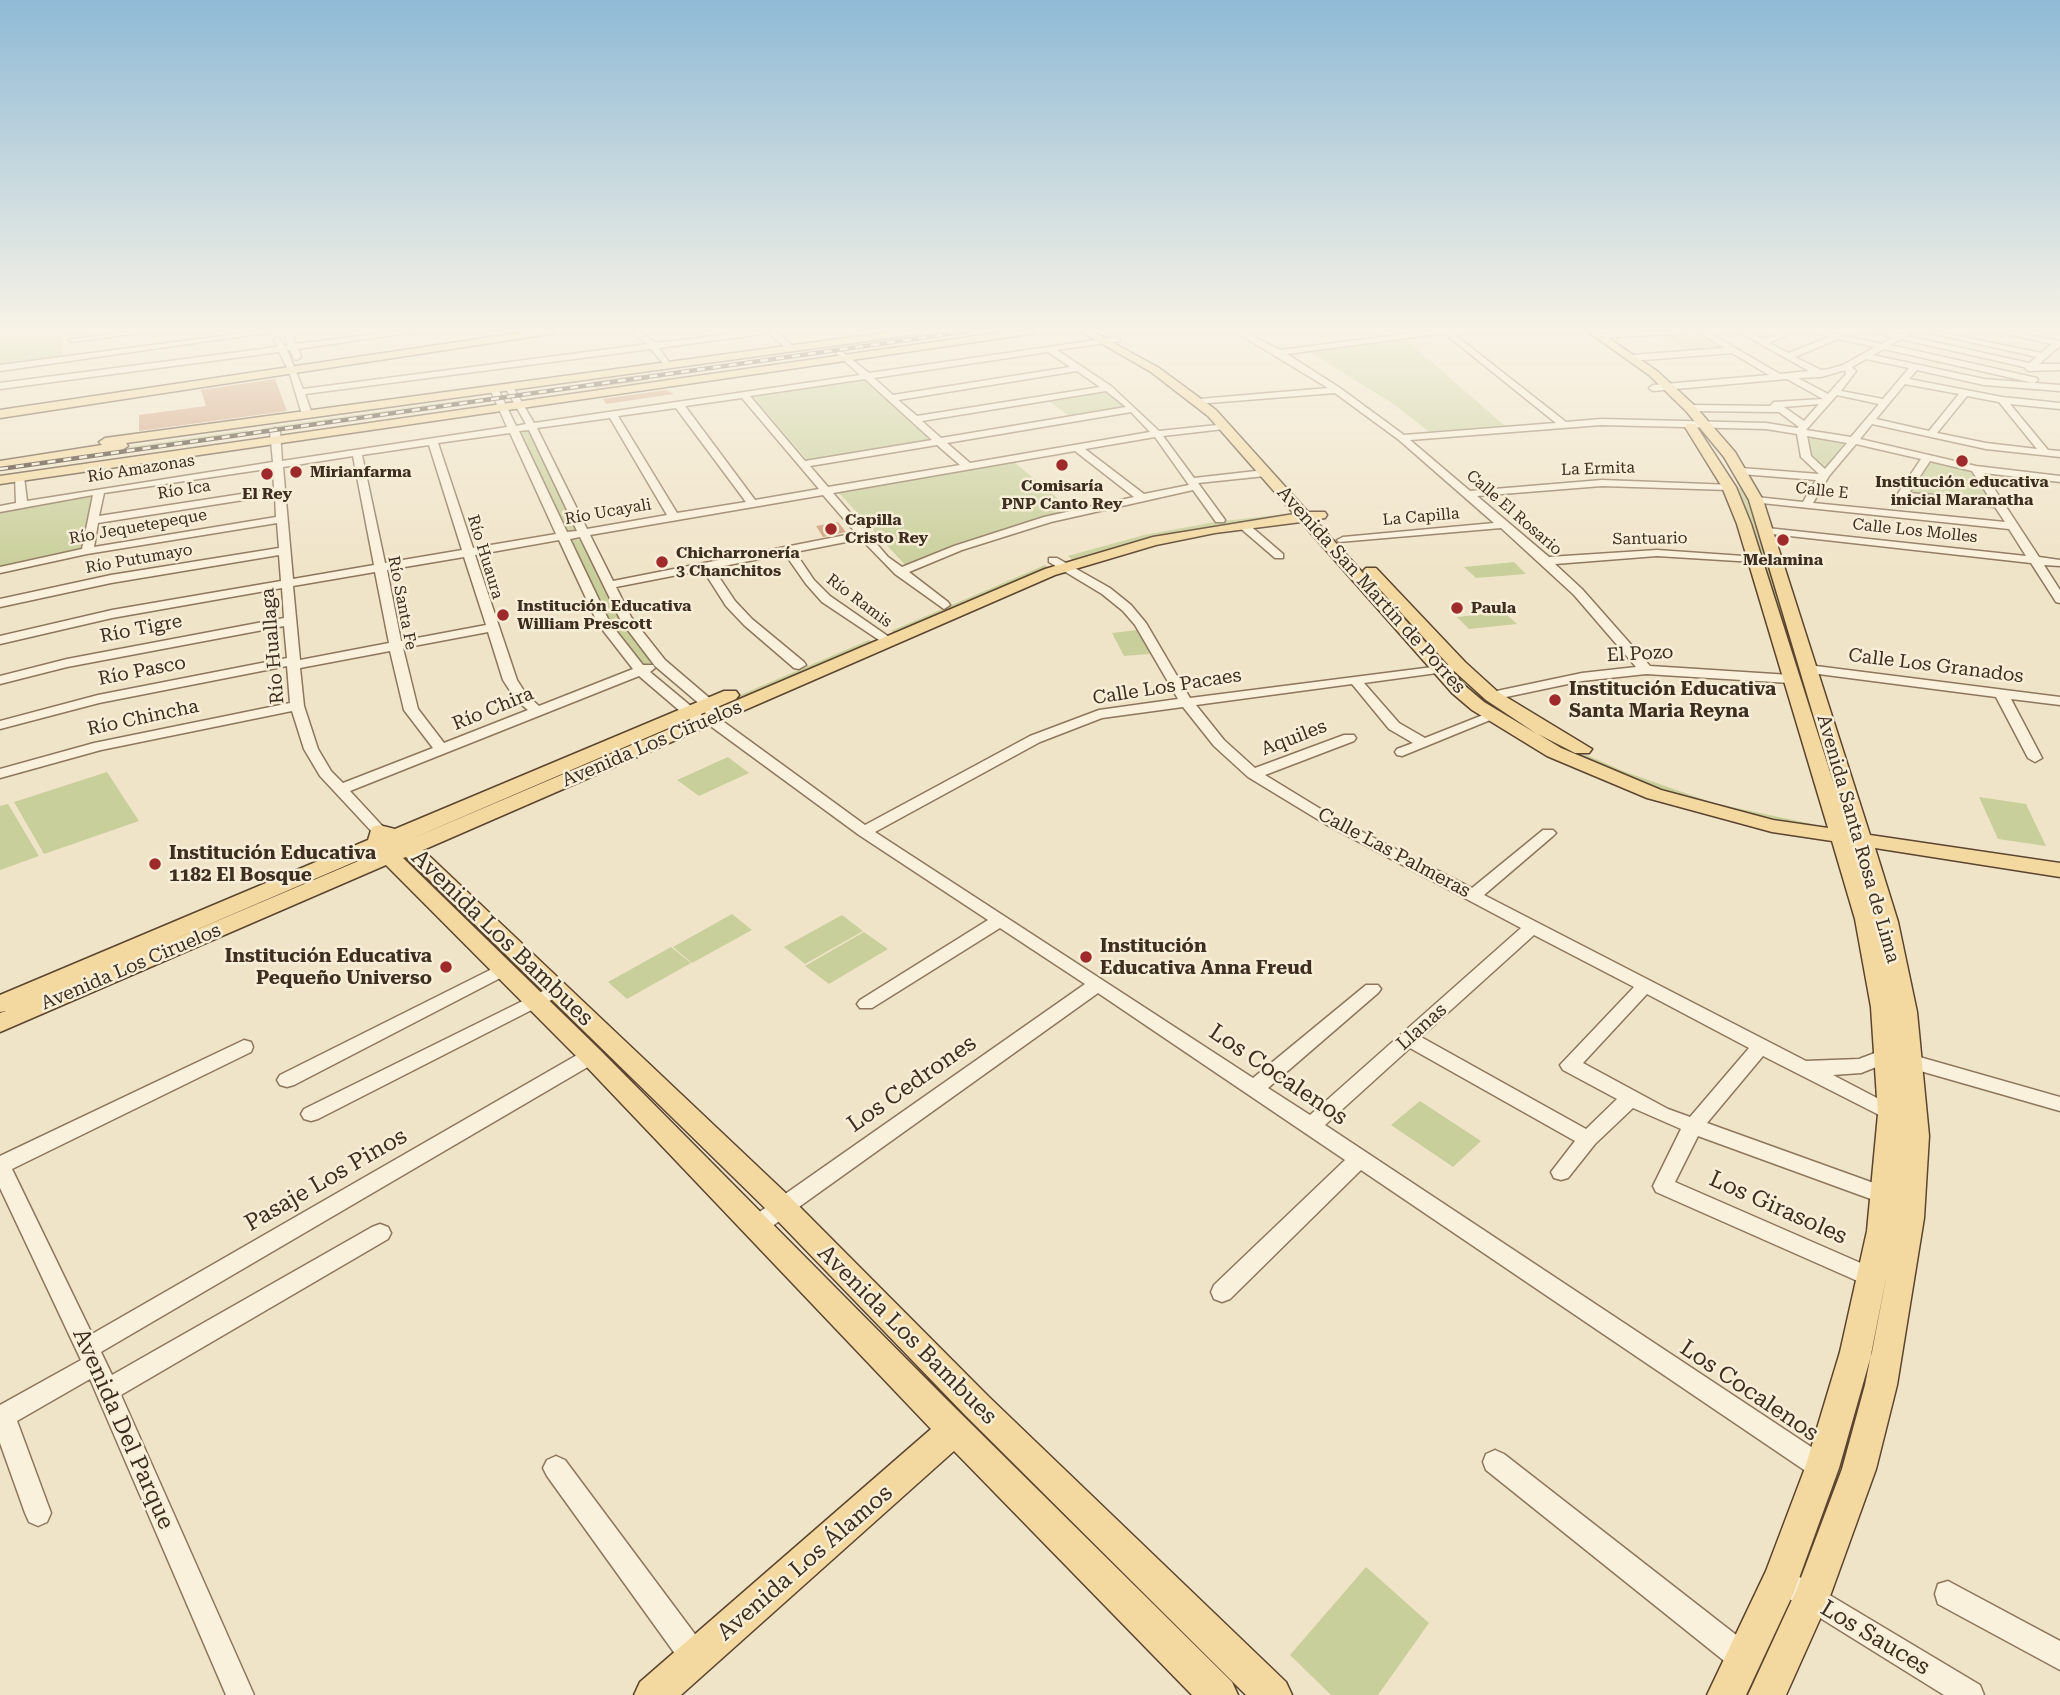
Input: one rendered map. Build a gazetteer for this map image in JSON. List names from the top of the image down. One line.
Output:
{"streets":{"main road":["Avenida San Martín de Porres","Avenida Los Ciruelos","Avenida Santa Rosa de Lima","Avenida Los Bambues","Avenida Los Álamos"],"street":["Río Amazonas","La Ermita","Río Ica","Calle E","Río Ucayali","Calle El Rosario","La Capilla","Río Jequetepeque","Calle Los Molles","Santuario","Río Huaura","Río Putumayo","Río Ramis","Río Santa Fe","Río Tigre","Río Huallaga","El Pozo","Calle Los Granados","Río Pasco","Calle Los Pacaes","Río Chira","Río Chincha","Aquiles","Calle Las Palmeras","Llanas","Los Cocalenos","Los Cedrones","Pasaje Los Pinos","Los Girasoles","Avenida Del Parque","Los Sauces"]},"crossings":[["Río Amazonas","Río Huaura"],["Río Amazonas","Río Santa Fe"],["Río Amazonas","Río Huallaga"],["Río Amazonas","Los Cocalenos"],["La Ermita","Calle El Rosario"],["La Ermita","Avenida Santa Rosa de Lima"],["Río Ica","Río Huallaga"],["Calle E","Avenida Santa Rosa de Lima"],["Río Ucayali","Río Huaura"],["Río Ucayali","Avenida San Martín de Porres"],["Río Ucayali","Río Santa Fe"],["Río Ucayali","Río Huallaga"],["Río Ucayali","Los Cocalenos"],["Calle El Rosario","La Capilla"],["Calle El Rosario","Santuario"],["Calle El Rosario","El Pozo"],["La Capilla","Avenida San Martín de Porres"],["Río Jequetepeque","Río Huallaga"],["Calle Los Molles","Avenida Santa Rosa de Lima"],["Santuario","Avenida Santa Rosa de Lima"],["Río Huaura","Río Pasco"],["Río Huaura","Río Chira"],["Río Putumayo","Río Huallaga"],["Avenida San Martín de Porres","El Pozo"],["Avenida San Martín de Porres","Calle Los Pacaes"],["Avenida San Martín de Porres","Avenida Los Ciruelos"],["Avenida San Martín de Porres","Avenida Santa Rosa de Lima"],["Río Ramis","Avenida Los Ciruelos"],["Río Santa Fe","Río Pasco"],["Río Santa Fe","Río Chira"],["Río Tigre","Río Huallaga"],["Río Huallaga","Río Pasco"],["Río Huallaga","Río Chira"],["Río Huallaga","Río Chincha"],["Río Huallaga","Avenida Los Ciruelos"],["Río Huallaga","Avenida Los Bambues"],["El Pozo","Avenida Santa Rosa de Lima"],["Calle Los Granados","Avenida Santa Rosa de Lima"],["Calle Los Pacaes","Calle Las Palmeras"],["Calle Los Pacaes","Los Cocalenos"],["Río Chira","Los Cocalenos"],["Aquiles","Calle Las Palmeras"],["Avenida Los Ciruelos","Calle Las Palmeras"],["Avenida Los Ciruelos","Avenida Los Bambues"],["Avenida Los Ciruelos","Los Cocalenos"],["Avenida Santa Rosa de Lima","Calle Las Palmeras"],["Avenida Santa Rosa de Lima","Los Cocalenos"],["Avenida Santa Rosa de Lima","Los Girasoles"],["Avenida Santa Rosa de Lima","Los Sauces"],["Calle Las Palmeras","Llanas"],["Avenida Los Bambues","Los Cedrones"],["Avenida Los Bambues","Pasaje Los Pinos"],["Avenida Los Bambues","Avenida Los Álamos"],["Llanas","Los Cocalenos"],["Los Cocalenos","Los Cedrones"],["Pasaje Los Pinos","Avenida Del Parque"]],"places":["Institución educativa inicial Maranatha","Comisaría PNP Canto Rey","Mirianfarma","El Rey","Capilla Cristo Rey","Melamina","Chicharronería 3 Chanchitos","Paula","Institución Educativa William Prescott","Institución Educativa Santa Maria Reyna","Institución Educativa 1182 El Bosque","Institución Educativa Anna Freud","Institución Educativa Pequeño Universo"]}
